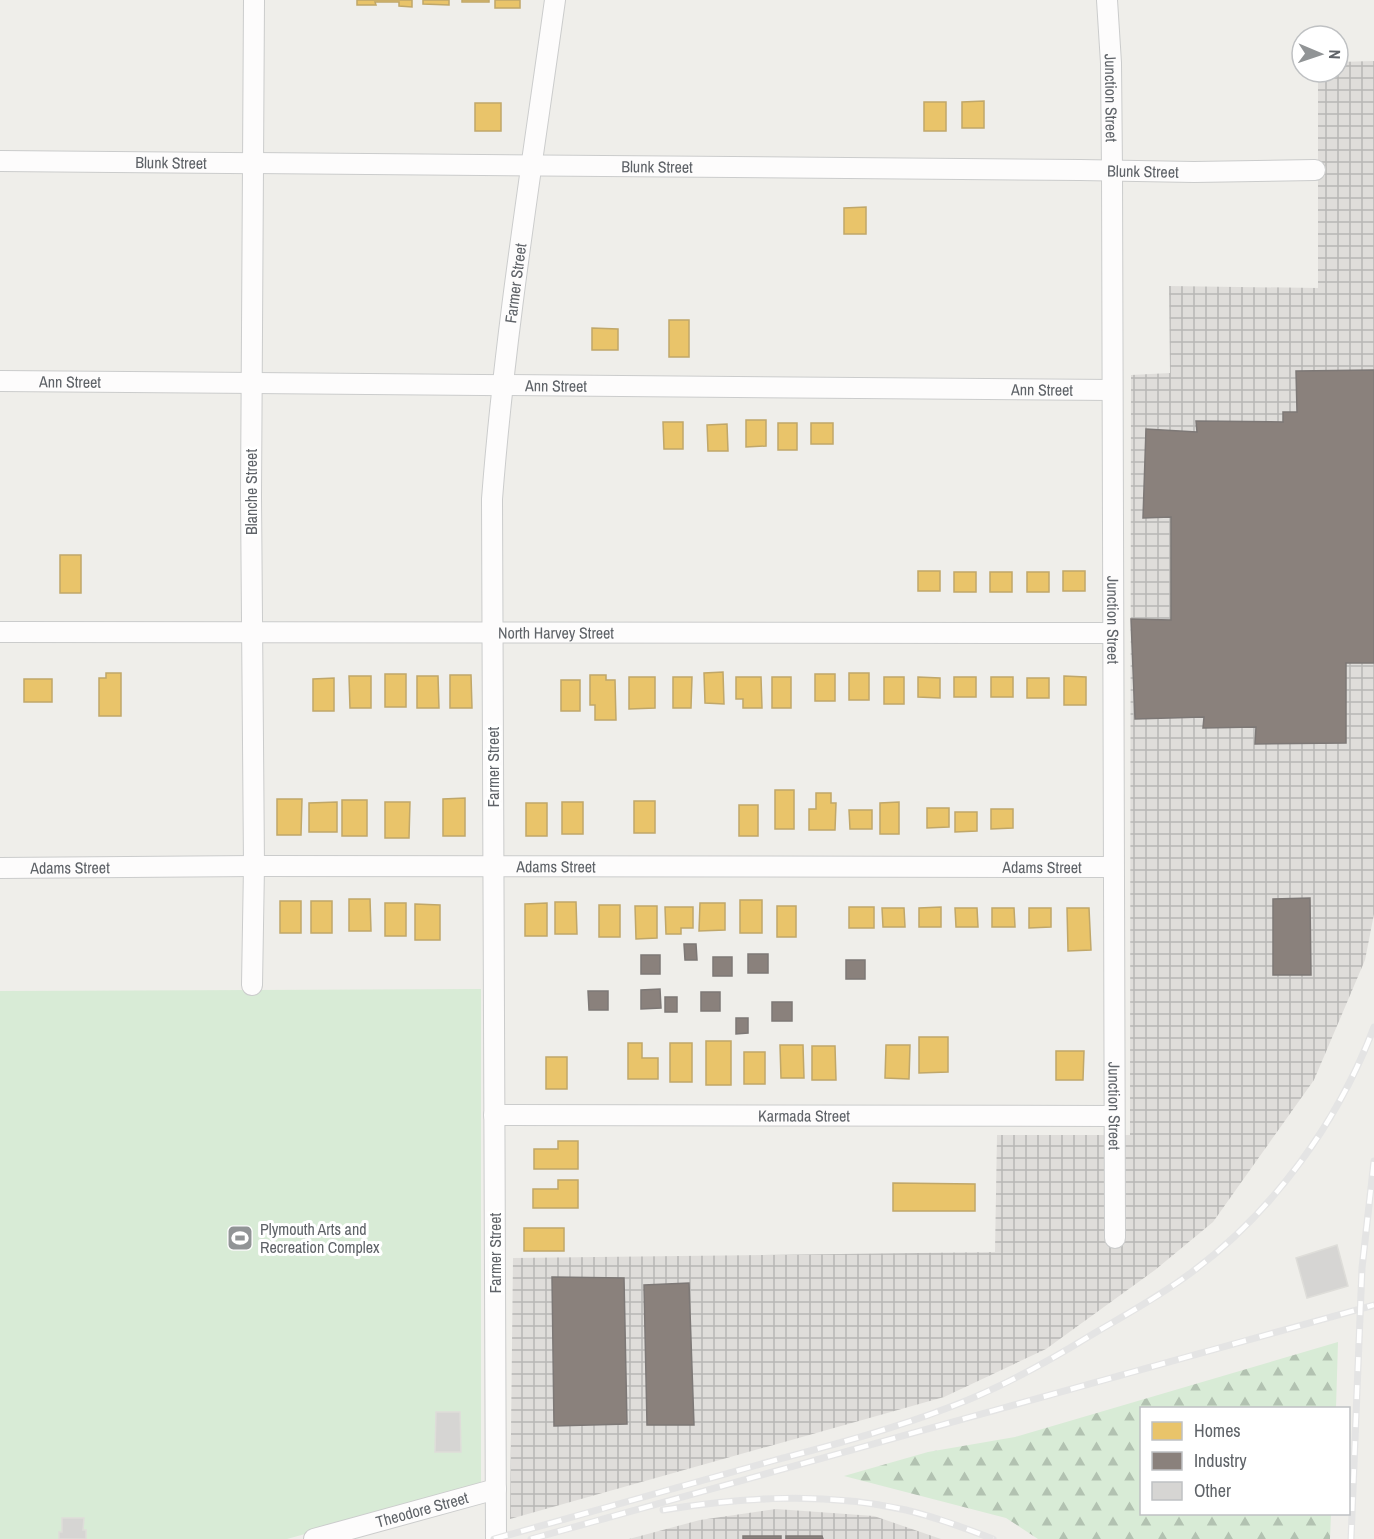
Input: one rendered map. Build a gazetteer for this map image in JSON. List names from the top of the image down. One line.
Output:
{"streets":{"street":["Junction Street","Blunk Street","Farmer Street","Ann Street","Blanche Street","North Harvey Street","Adams Street","Karmada Street","Theodore Street"]},"crossings":[["Junction Street","Blunk Street"],["Junction Street","Ann Street"],["Junction Street","North Harvey Street"],["Junction Street","Adams Street"],["Junction Street","Karmada Street"],["Blunk Street","Farmer Street"],["Blunk Street","Blanche Street"],["Farmer Street","Ann Street"],["Farmer Street","North Harvey Street"],["Farmer Street","Adams Street"],["Farmer Street","Karmada Street"],["Farmer Street","Theodore Street"],["Ann Street","Blanche Street"],["Blanche Street","North Harvey Street"],["Blanche Street","Adams Street"]],"places":{"sports":["Plymouth Arts and Recreation Complex"]},"legend":["Homes","Industry","Other"],"north":"right"}
